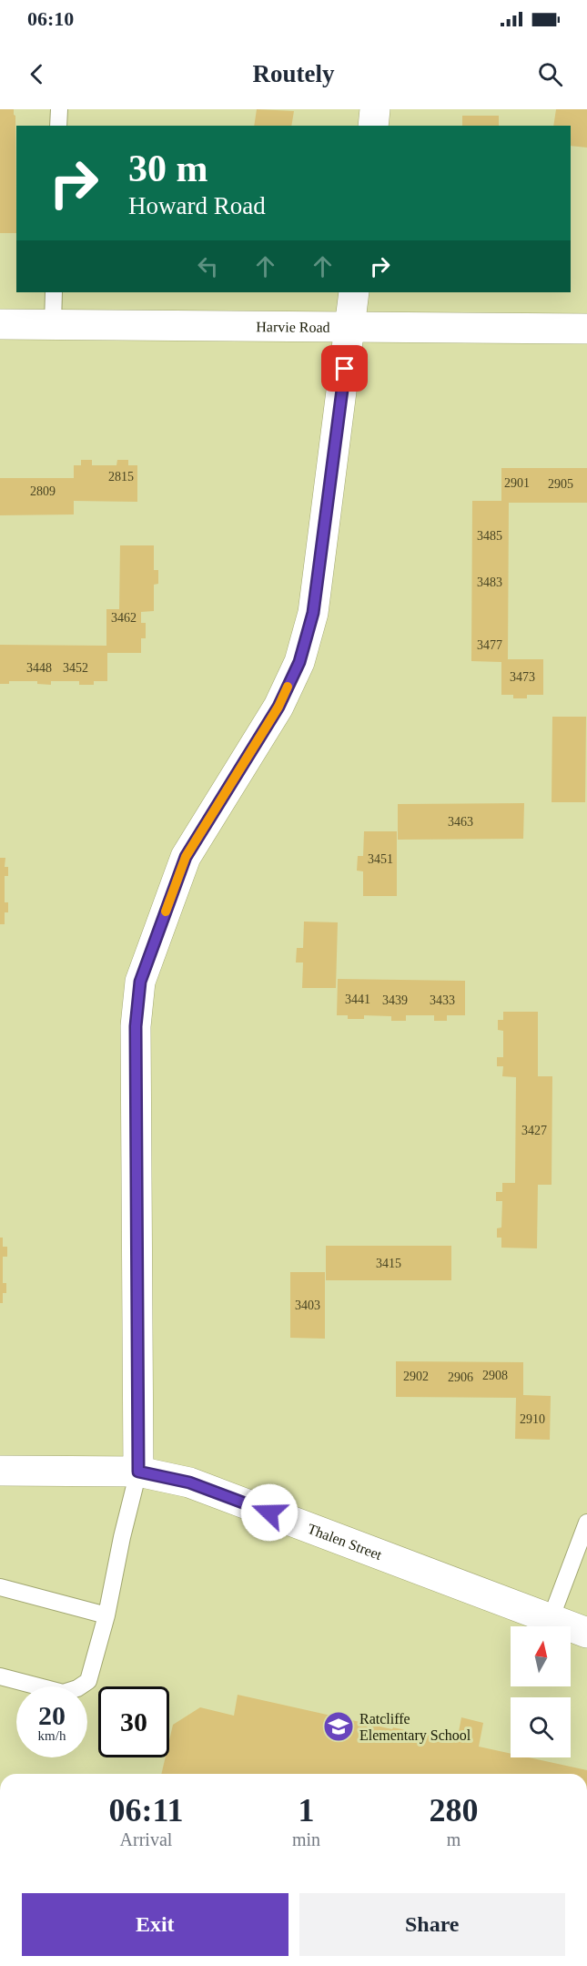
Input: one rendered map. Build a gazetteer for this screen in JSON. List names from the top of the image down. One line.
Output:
{"streets":{"street":["Harvie Road","Thalen Street"]},"places":{"school or university":["Ratcliffe Elementary School"]},"house_numbers":["2815","2901","2905","2809","3485","3483","3462","3477","3448","3452","3473","3463","3451","3441","3439","3433","3427","3415","3403","2908","2902","2906","2910"],"north":"top","page":{"status":"06:10","header":"Routely","turn":["30 m","Howard Road"],"speed":"20 km/h","limit":"30","eta":["06:11","Arrival","1","min","280","m"],"buttons":["Exit","Share"]}}
